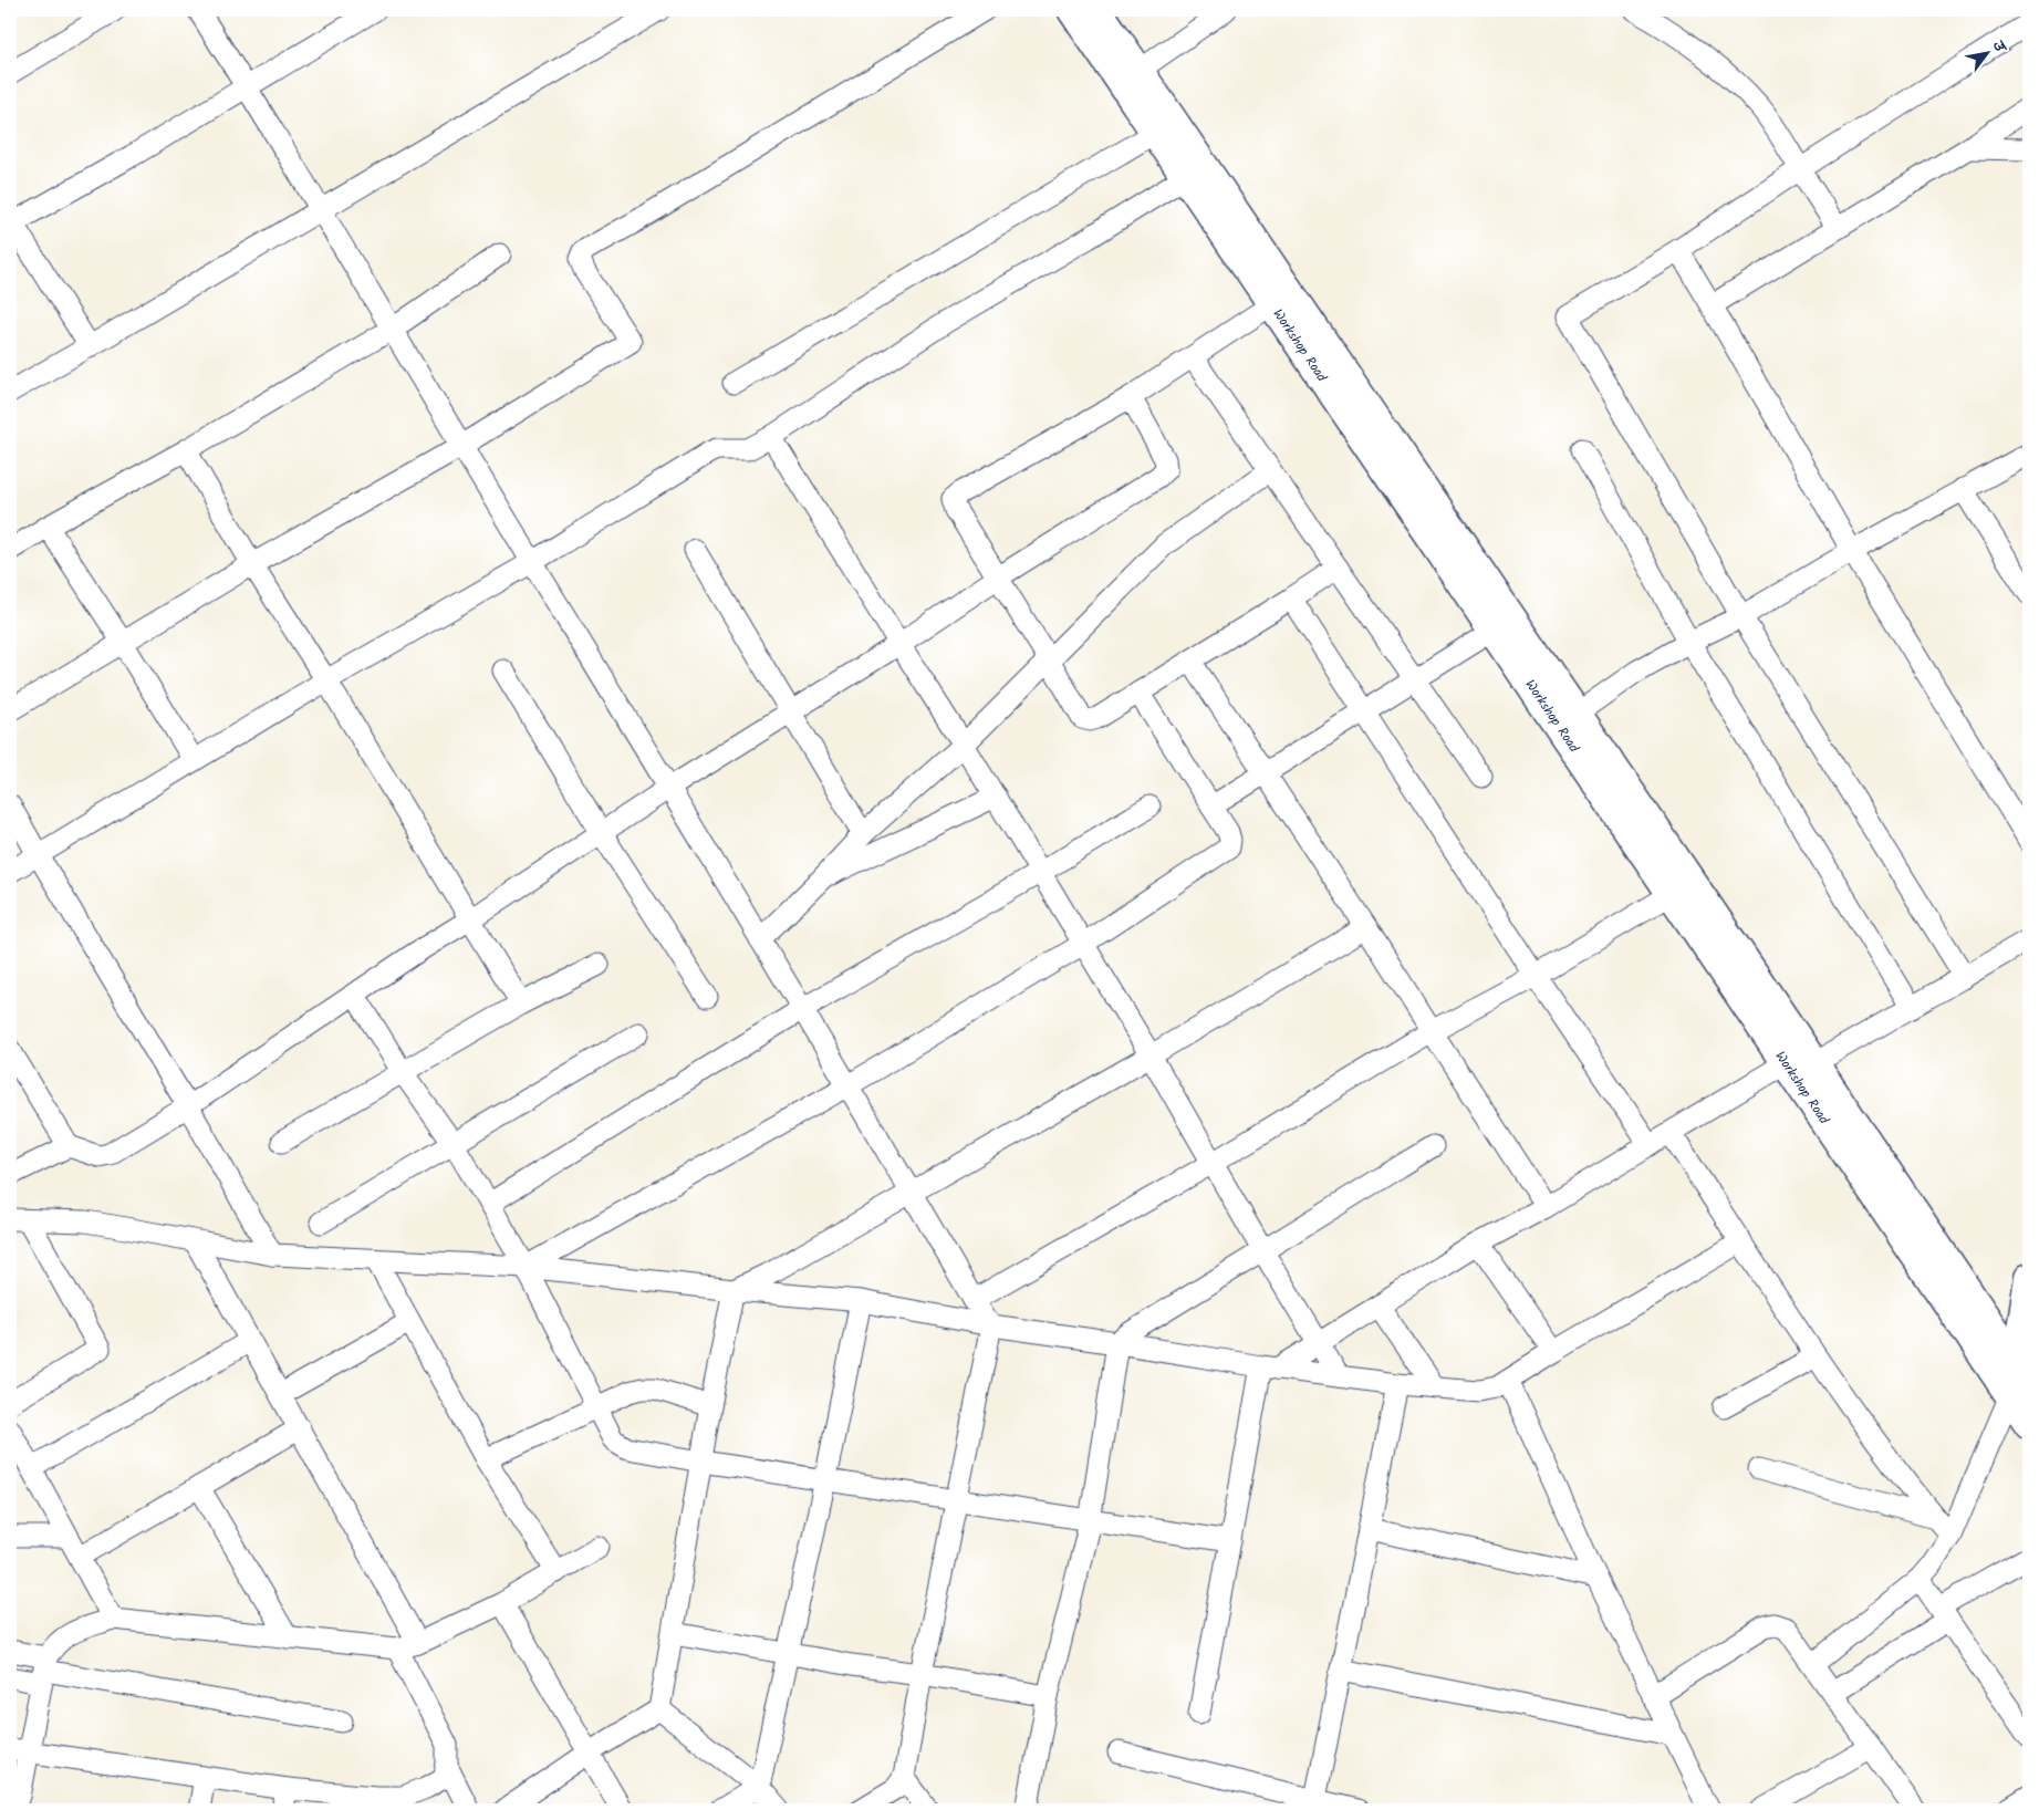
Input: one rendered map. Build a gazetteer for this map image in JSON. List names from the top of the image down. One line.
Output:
{"streets":{"main road":["Workshop Road"]},"north":"top right"}
